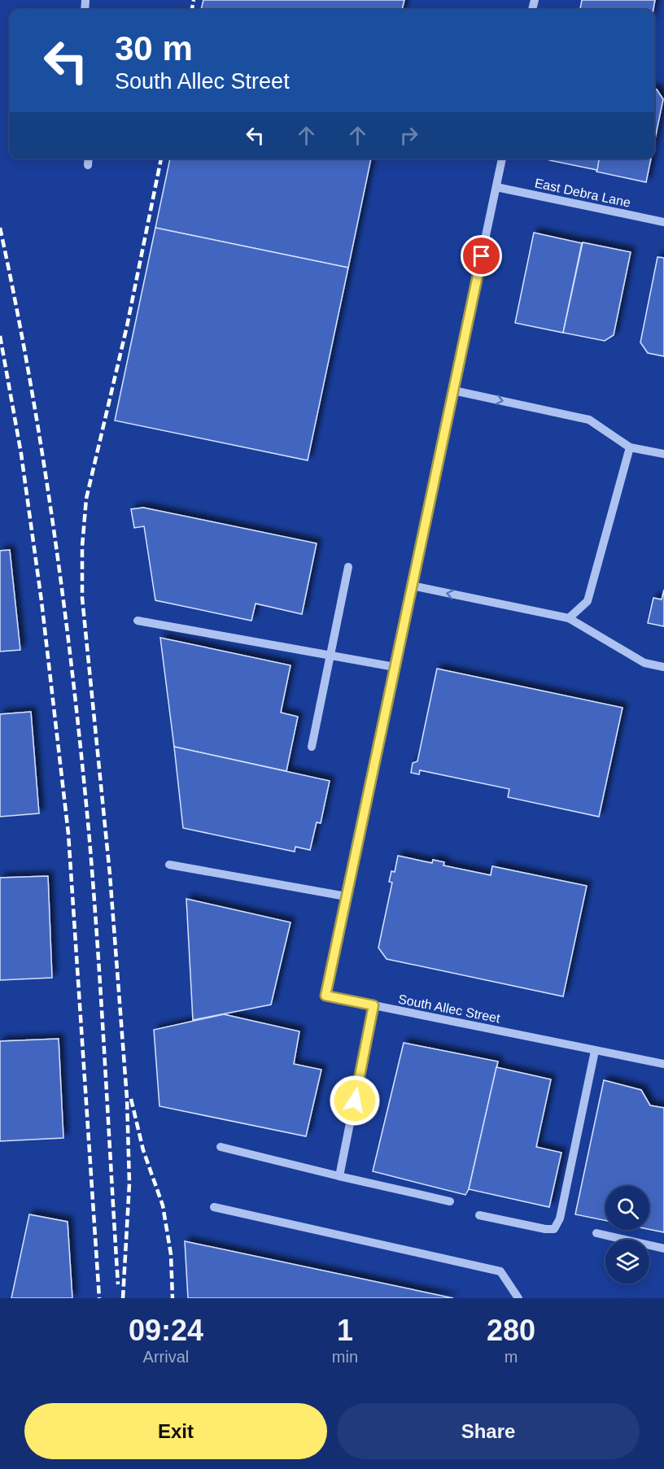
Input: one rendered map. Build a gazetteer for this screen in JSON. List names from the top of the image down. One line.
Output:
{"streets":{"street":["East Debra Lane","South Allec Street"]},"crossings":[["East Debra Lane","South Allec Street"]],"page":{"turn":["30 m","South Allec Street"],"eta":["09:24","Arrival","1","min","280","m"],"buttons":["Exit","Share"]}}
